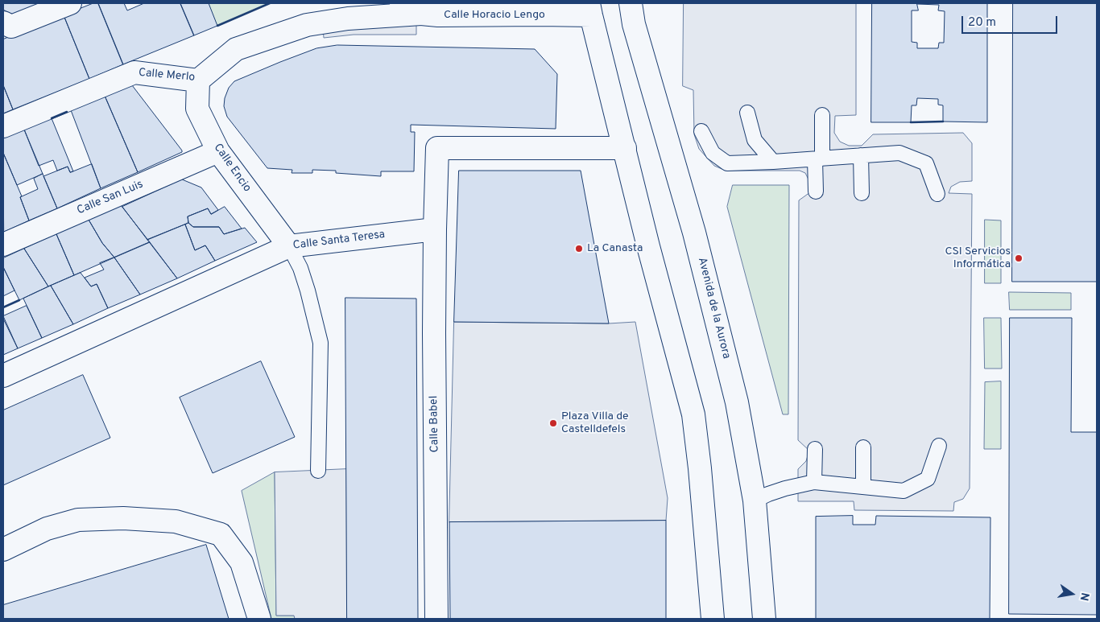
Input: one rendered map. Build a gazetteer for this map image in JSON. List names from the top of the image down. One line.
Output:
{"streets":{"street":["Calle Horacio Lengo","Calle Merlo","Calle Encio","Calle San Luis","Calle Santa Teresa","Avenida de la Aurora","Calle Babel"]},"crossings":[["Calle Horacio Lengo","Calle Merlo"],["Calle Merlo","Calle Encio"],["Calle Encio","Calle San Luis"],["Calle Encio","Calle Santa Teresa"],["Calle Santa Teresa","Calle Babel"]],"places":["La Canasta","CSI Servicios Informática","Plaza Villa de Castelldefels"],"scale_bar":"20 m","north":"right"}
